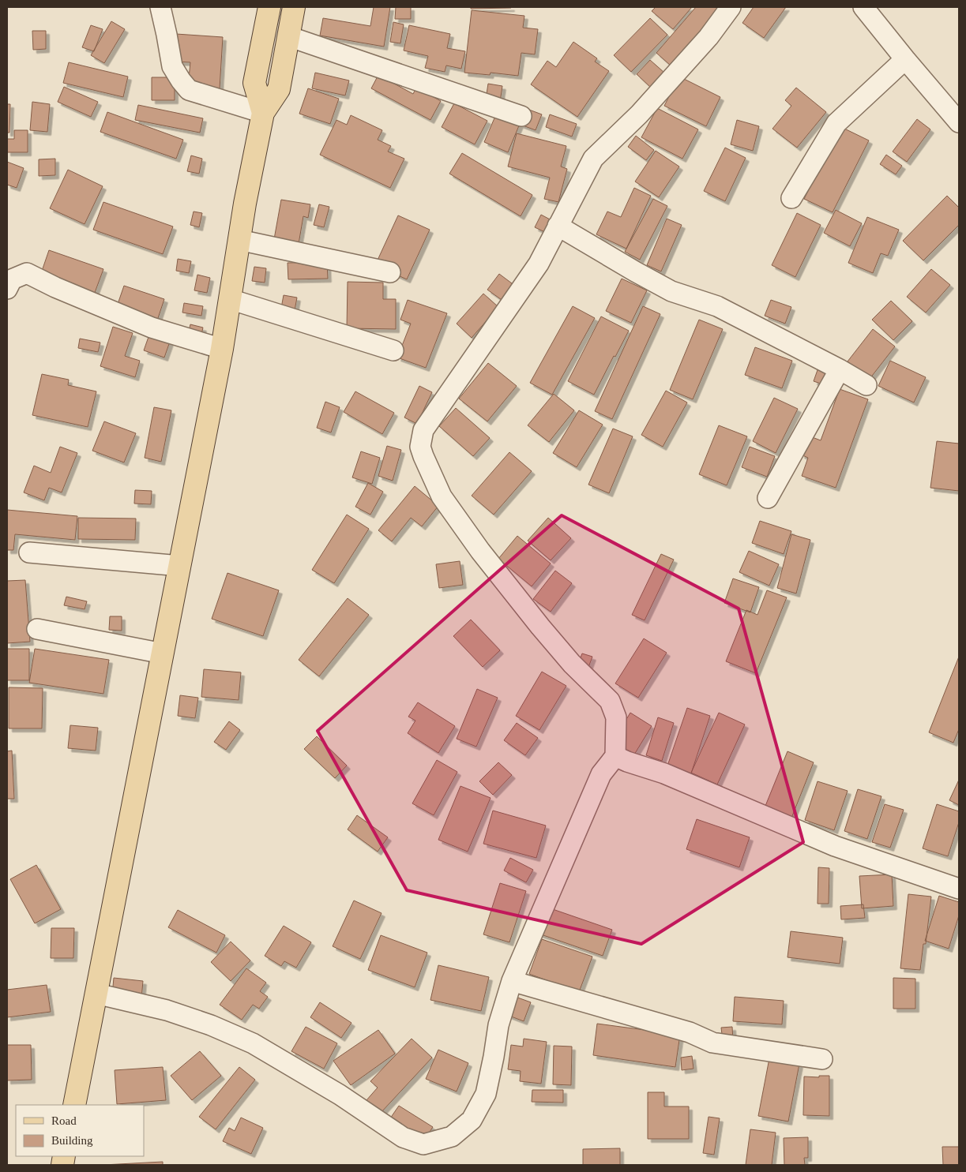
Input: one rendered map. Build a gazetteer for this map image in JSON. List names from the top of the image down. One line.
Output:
{"legend":["Road","Building"]}
